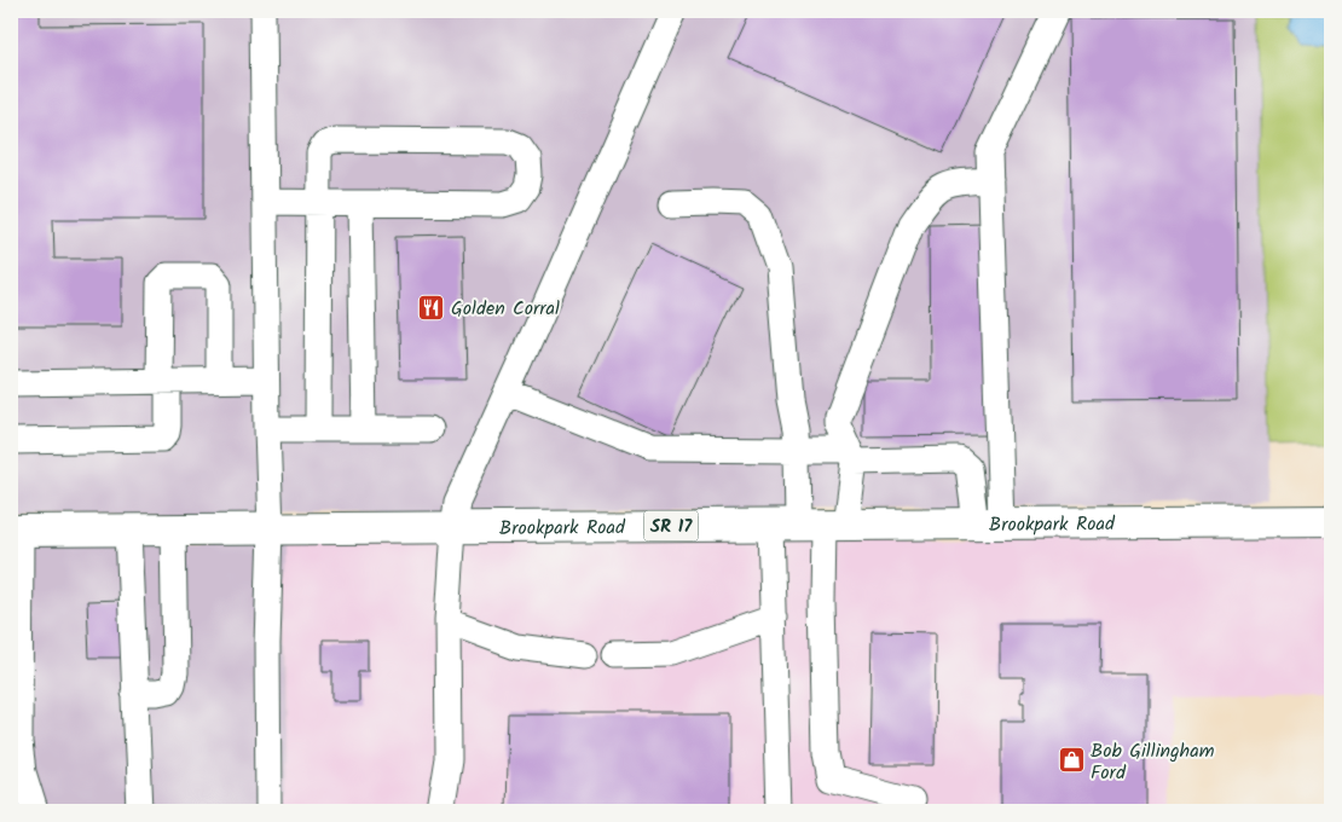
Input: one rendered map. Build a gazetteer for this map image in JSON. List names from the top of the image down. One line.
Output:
{"streets":{"main road":["Brookpark Road","SR 17"]},"places":{"restaurant":["Golden Corral"],"shop":["Bob Gillingham Ford"]}}
